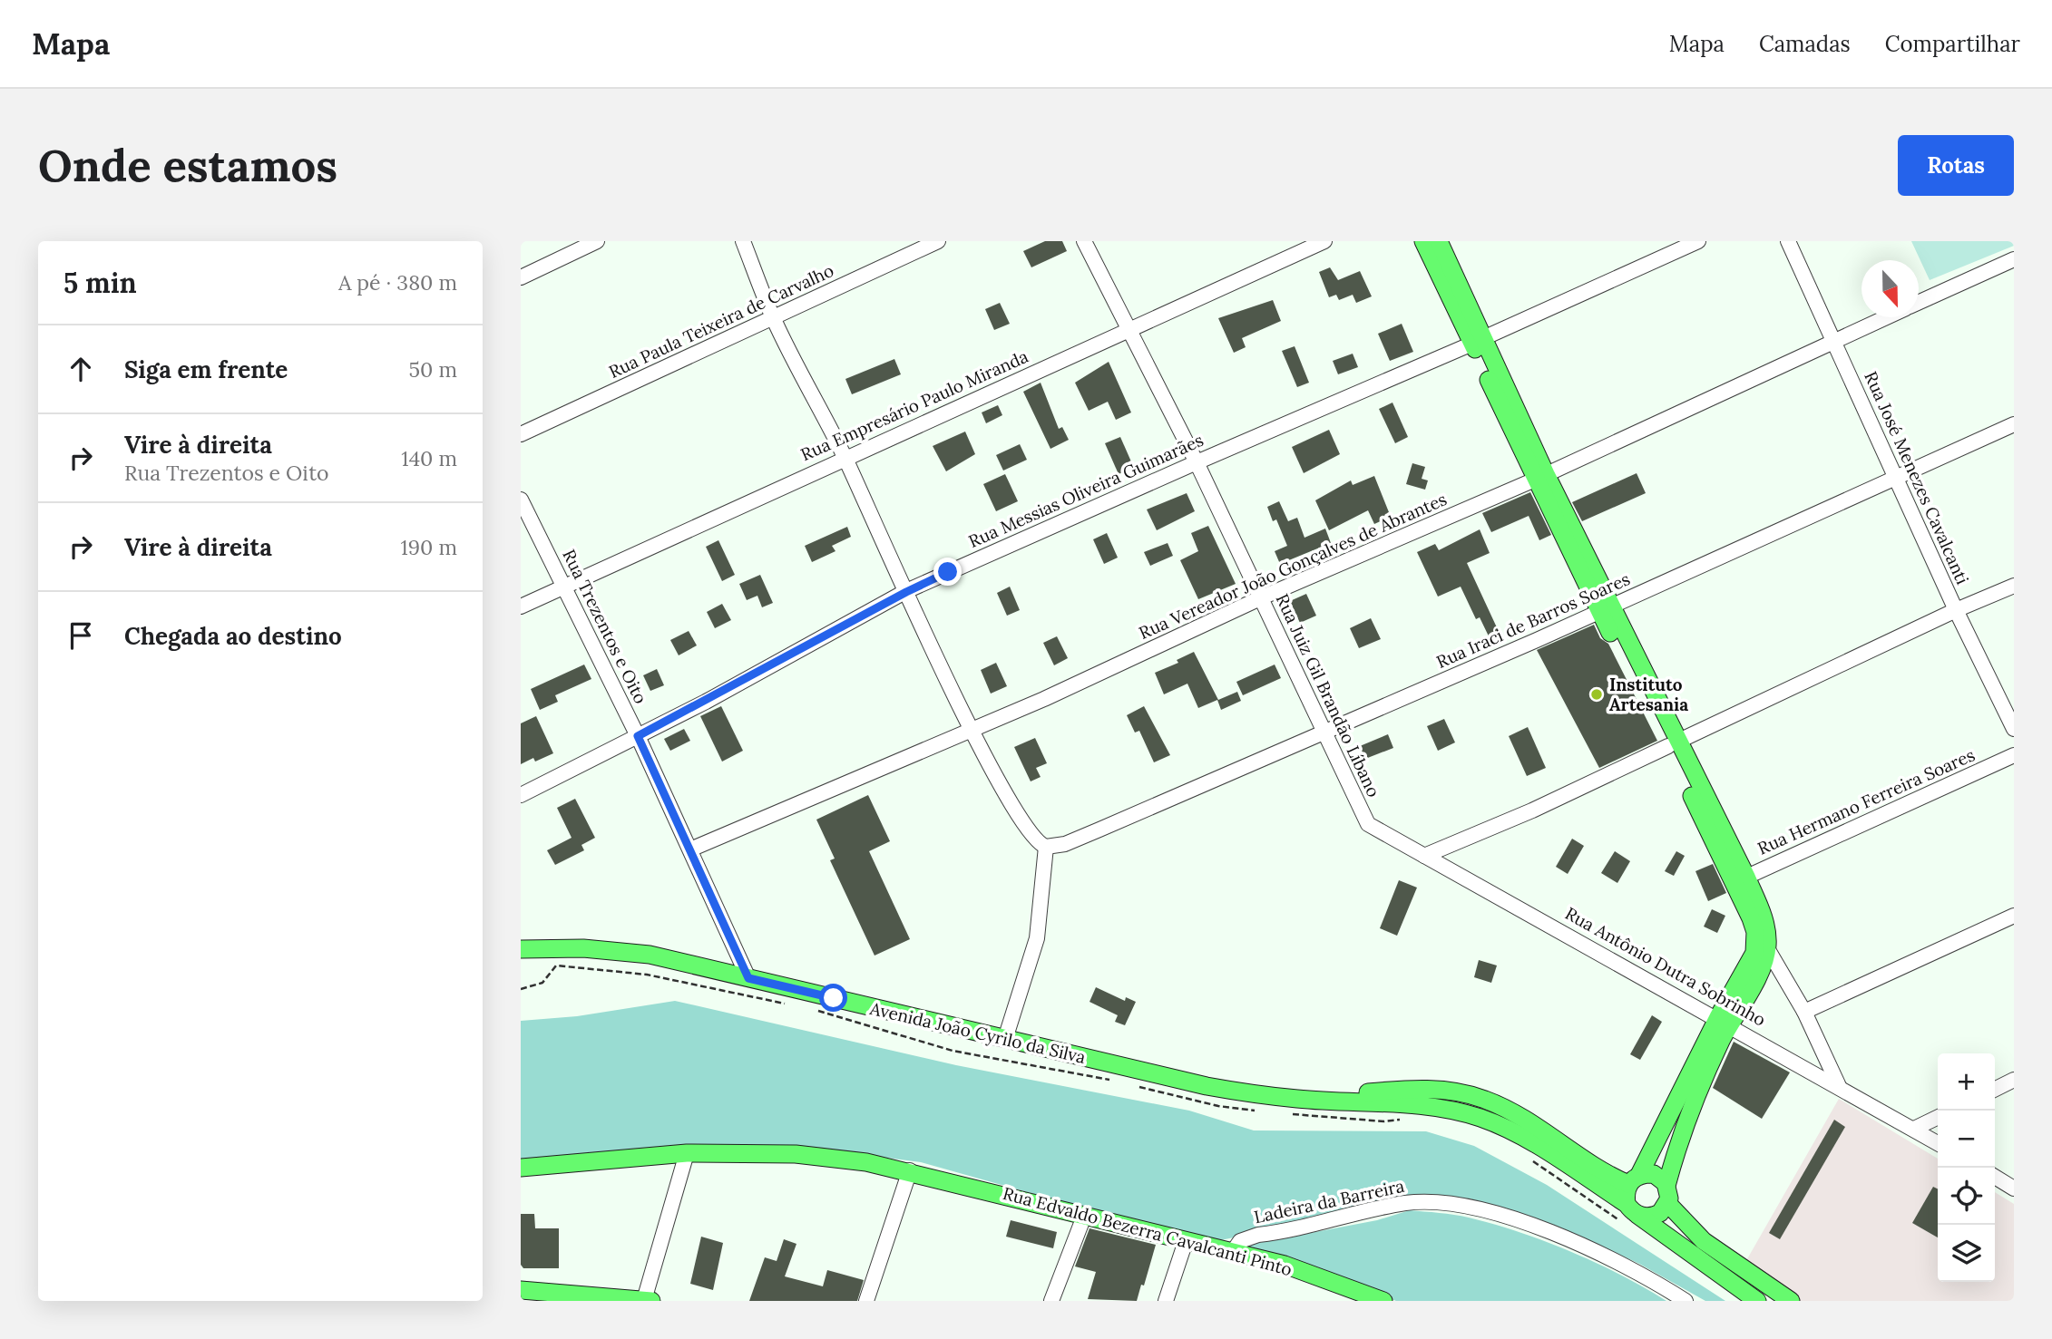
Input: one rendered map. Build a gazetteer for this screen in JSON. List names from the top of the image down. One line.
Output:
{"streets":{"main road":["Avenida João Cyrilo da Silva","Rua Edvaldo Bezerra Cavalcanti Pinto"],"street":["Rua Paula Teixeira de Carvalho","Rua Empresário Paulo Miranda","Rua José Menezes Cavalcanti","Rua Messias Oliveira Guimarães","Rua Vereador João Gonçalves de Abrantes","Rua Iraci de Barros Soares","Rua Trezentos e Oito","Rua Juiz Gil Brandão Líbano","Rua Hermano Ferreira Soares","Rua Antônio Dutra Sobrinho","Ladeira da Barreira"]},"crossings":[["Rua Empresário Paulo Miranda","Rua Trezentos e Oito"],["Rua Empresário Paulo Miranda","Rua Juiz Gil Brandão Líbano"],["Rua José Menezes Cavalcanti","Rua Vereador João Gonçalves de Abrantes"],["Rua José Menezes Cavalcanti","Rua Iraci de Barros Soares"],["Rua Messias Oliveira Guimarães","Rua Trezentos e Oito"],["Rua Messias Oliveira Guimarães","Rua Juiz Gil Brandão Líbano"],["Rua Vereador João Gonçalves de Abrantes","Rua Trezentos e Oito"],["Rua Vereador João Gonçalves de Abrantes","Rua Juiz Gil Brandão Líbano"],["Rua Iraci de Barros Soares","Rua Juiz Gil Brandão Líbano"],["Rua Trezentos e Oito","Avenida João Cyrilo da Silva"],["Rua Juiz Gil Brandão Líbano","Rua Antônio Dutra Sobrinho"],["Ladeira da Barreira","Rua Edvaldo Bezerra Cavalcanti Pinto"]],"places":["Instituto Artesania"],"north":"bottom","page":{"header":"Mapa","nav":["Mapa","Camadas","Compartilhar"],"buttons":"Rotas","title":"Onde estamos","heading":["5 min","A pé · 380 m"],"list":[["Siga em frente","50 m"],["Vire à direita","Rua Trezentos e Oito","140 m"],["Vire à direita","190 m"],"Chegada ao destino"],"map_buttons":["+","−"]}}
